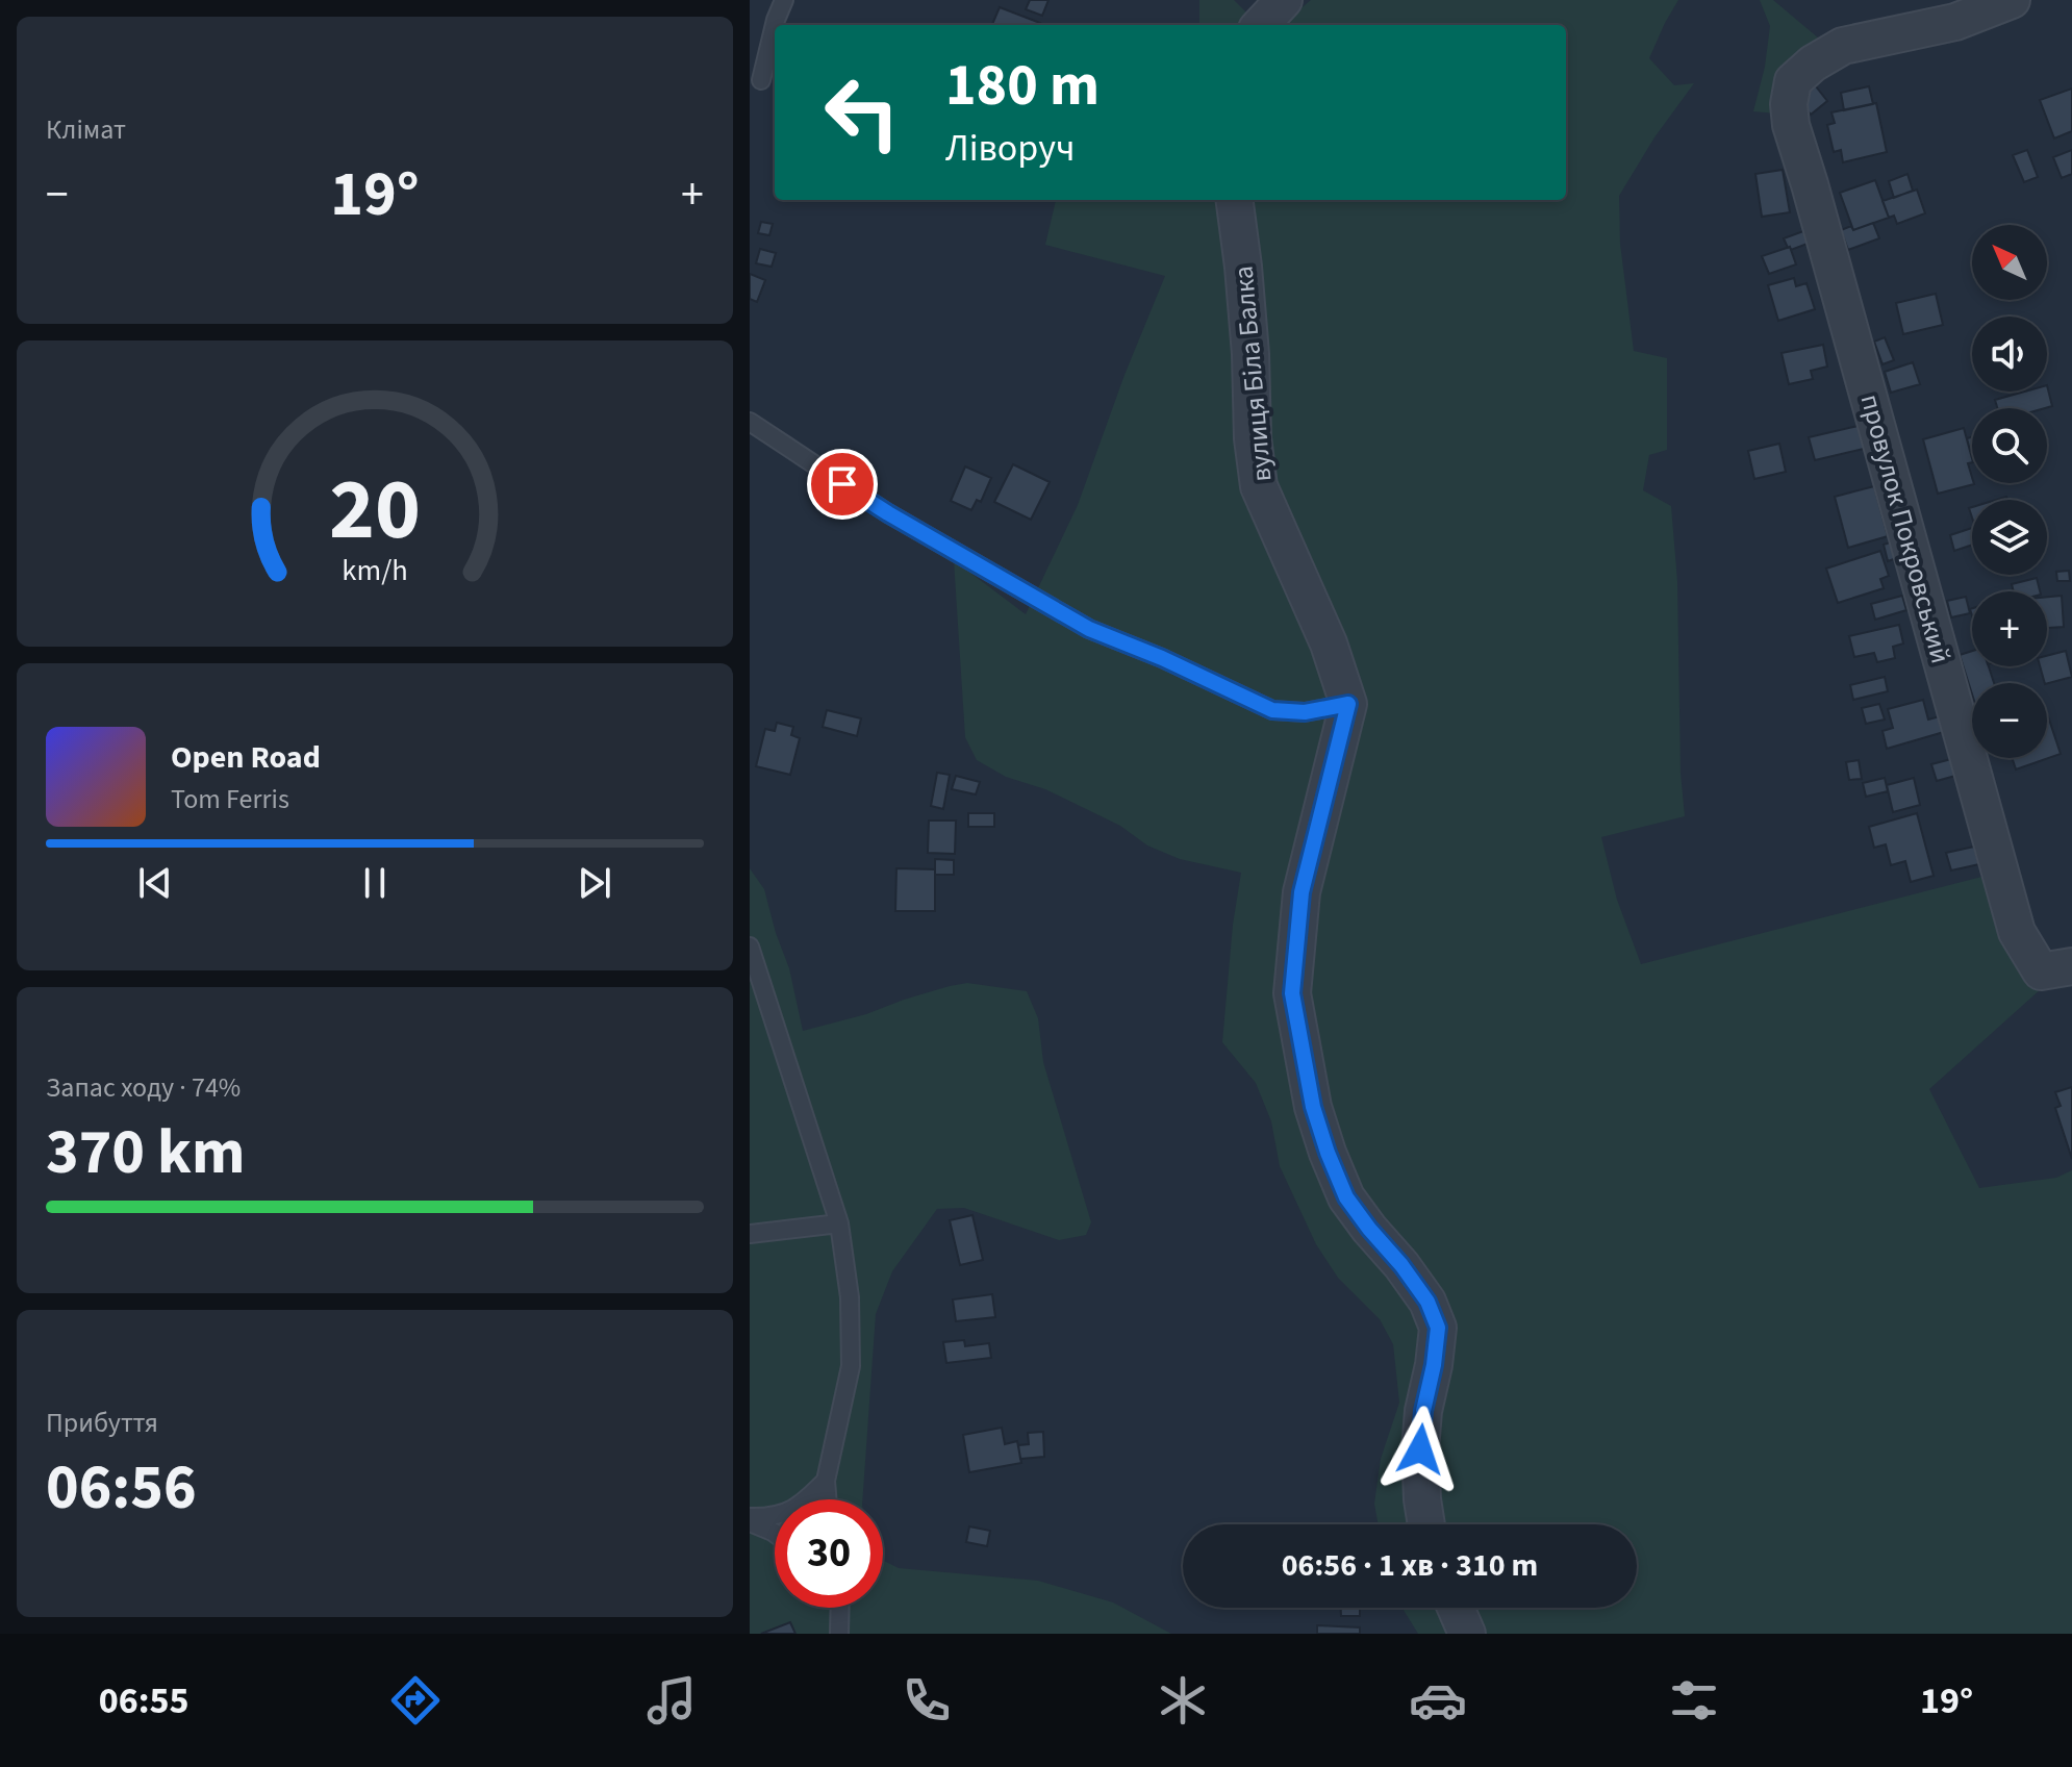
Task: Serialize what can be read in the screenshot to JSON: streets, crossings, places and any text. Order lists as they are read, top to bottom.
{
  "streets": {
    "street": ["вулиця Біла Балка", "провулок Покровський"]
  },
  "north": "top left",
  "page": {
    "tile": [
      "Клімат",
      ["Запас ходу · 74%", "370 km"],
      ["Прибуття", "06:56"]
    ],
    "turn": ["180 m", "Ліворуч"],
    "heat": ["−", "19°", "+"],
    "map_buttons": ["+", "−"],
    "song": ["Open Road", "Tom Ferris"],
    "limit": "30",
    "trip": "06:56 · 1 хв · 310 m",
    "tabs": ["06:55", "19°"],
    "gauge": ["20", "km/h"]
  }
}
